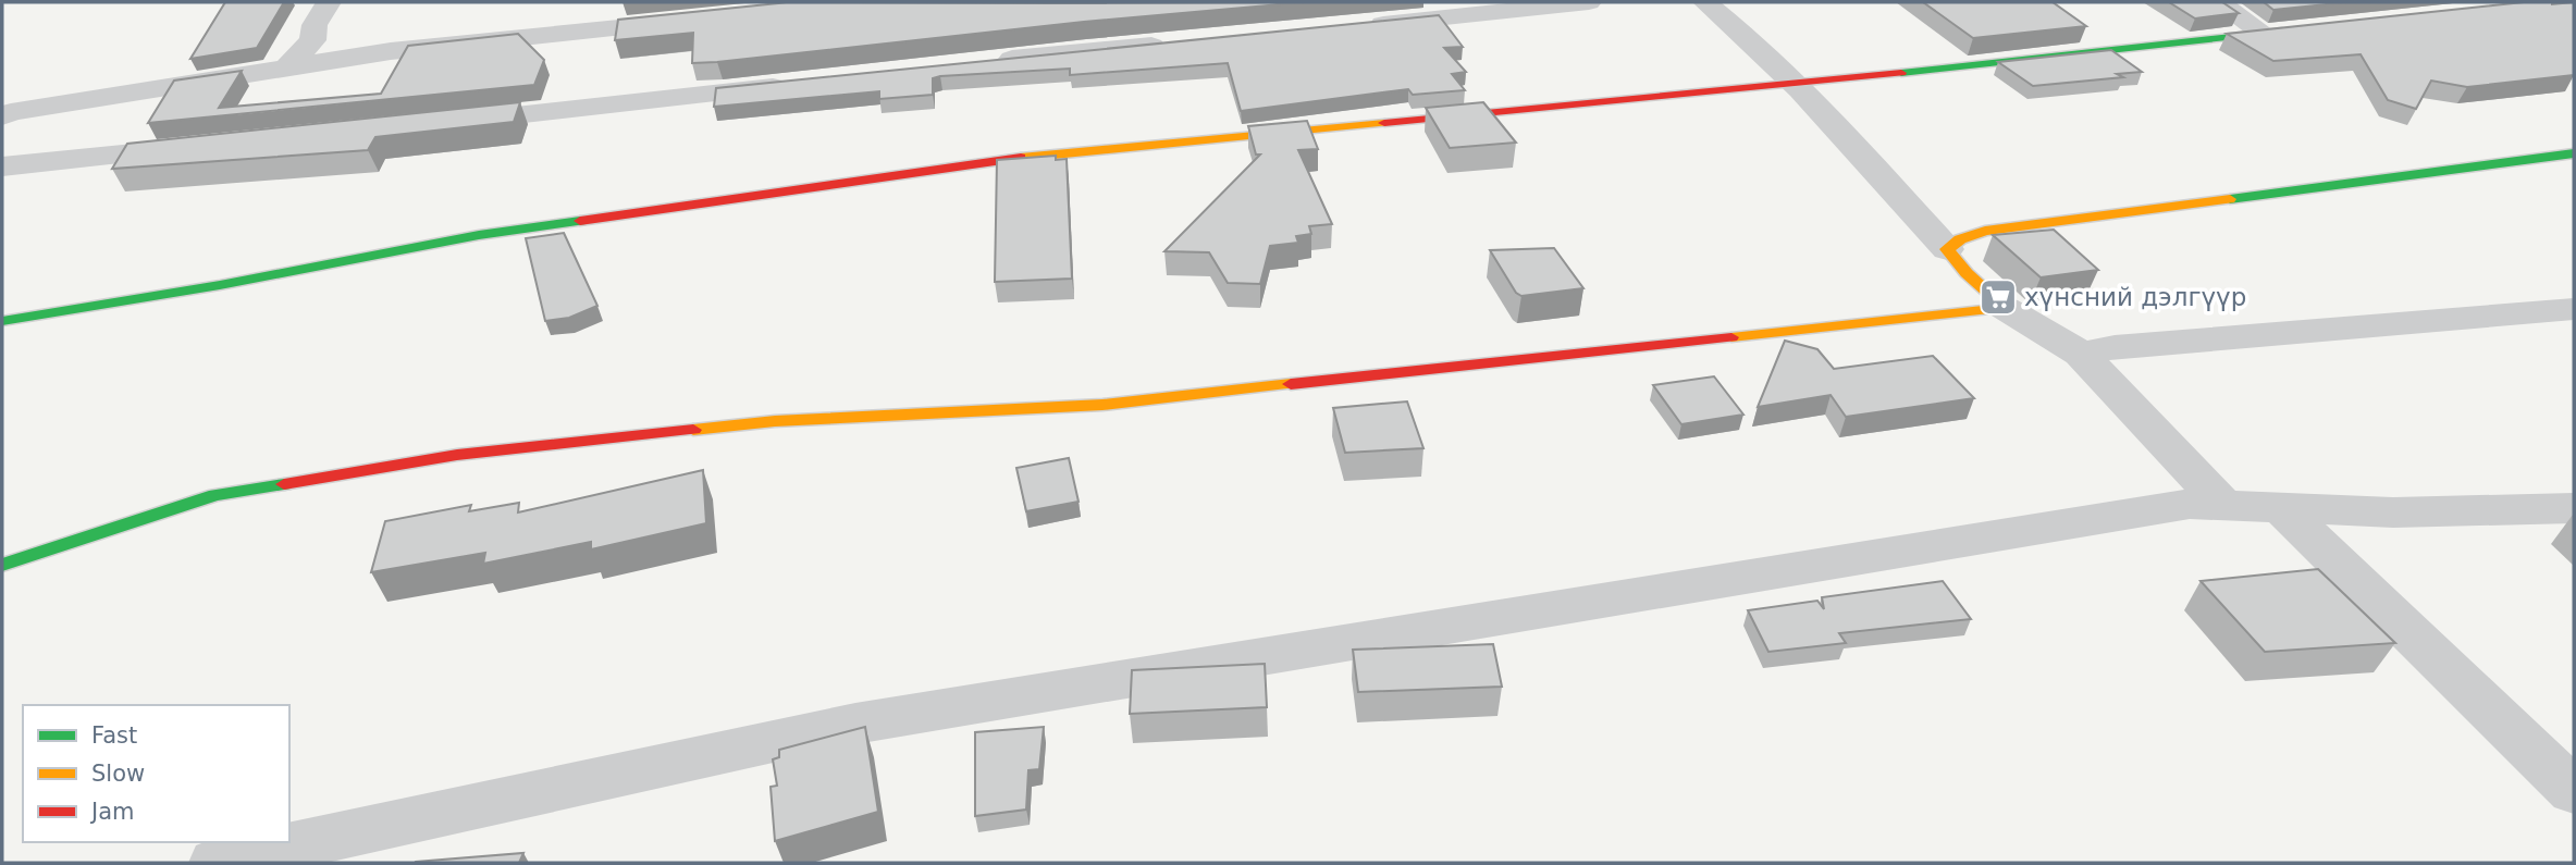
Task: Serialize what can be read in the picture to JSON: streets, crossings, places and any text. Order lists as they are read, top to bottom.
{
  "places": {
    "supermarket": ["хүнсний дэлгүүр"]
  },
  "legend": ["Fast", "Slow", "Jam"]
}
